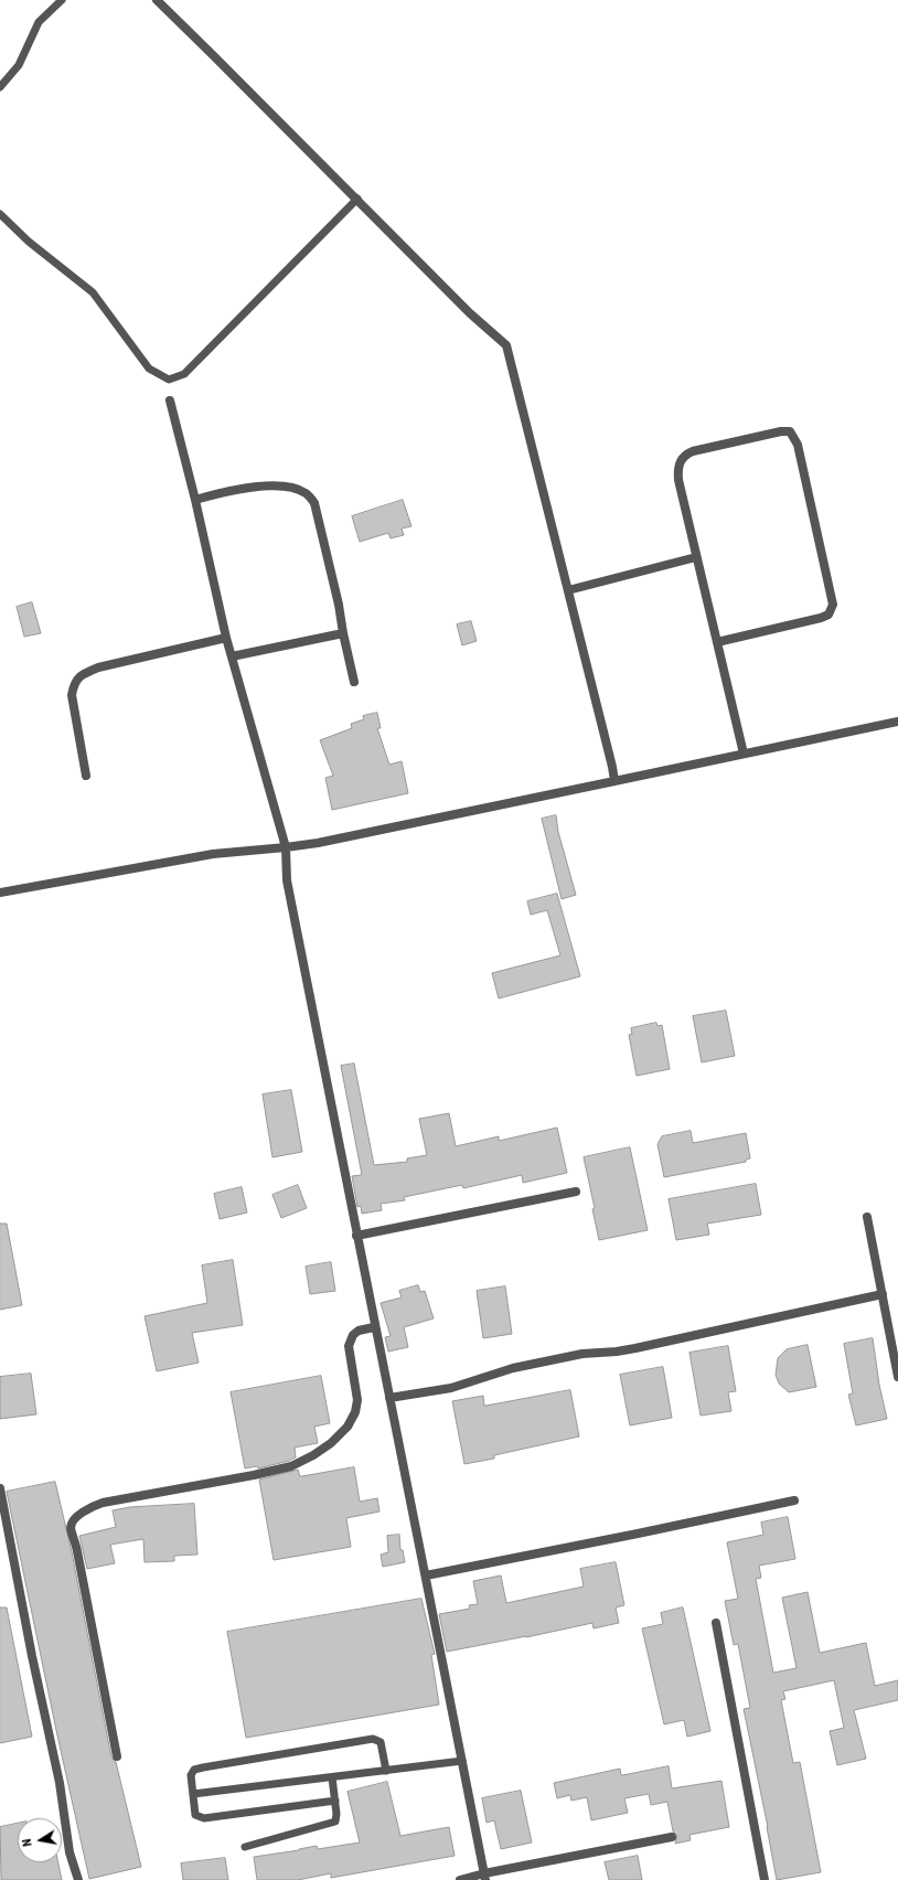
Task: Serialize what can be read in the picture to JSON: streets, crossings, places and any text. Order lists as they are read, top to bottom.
{
  "north": "left"
}
